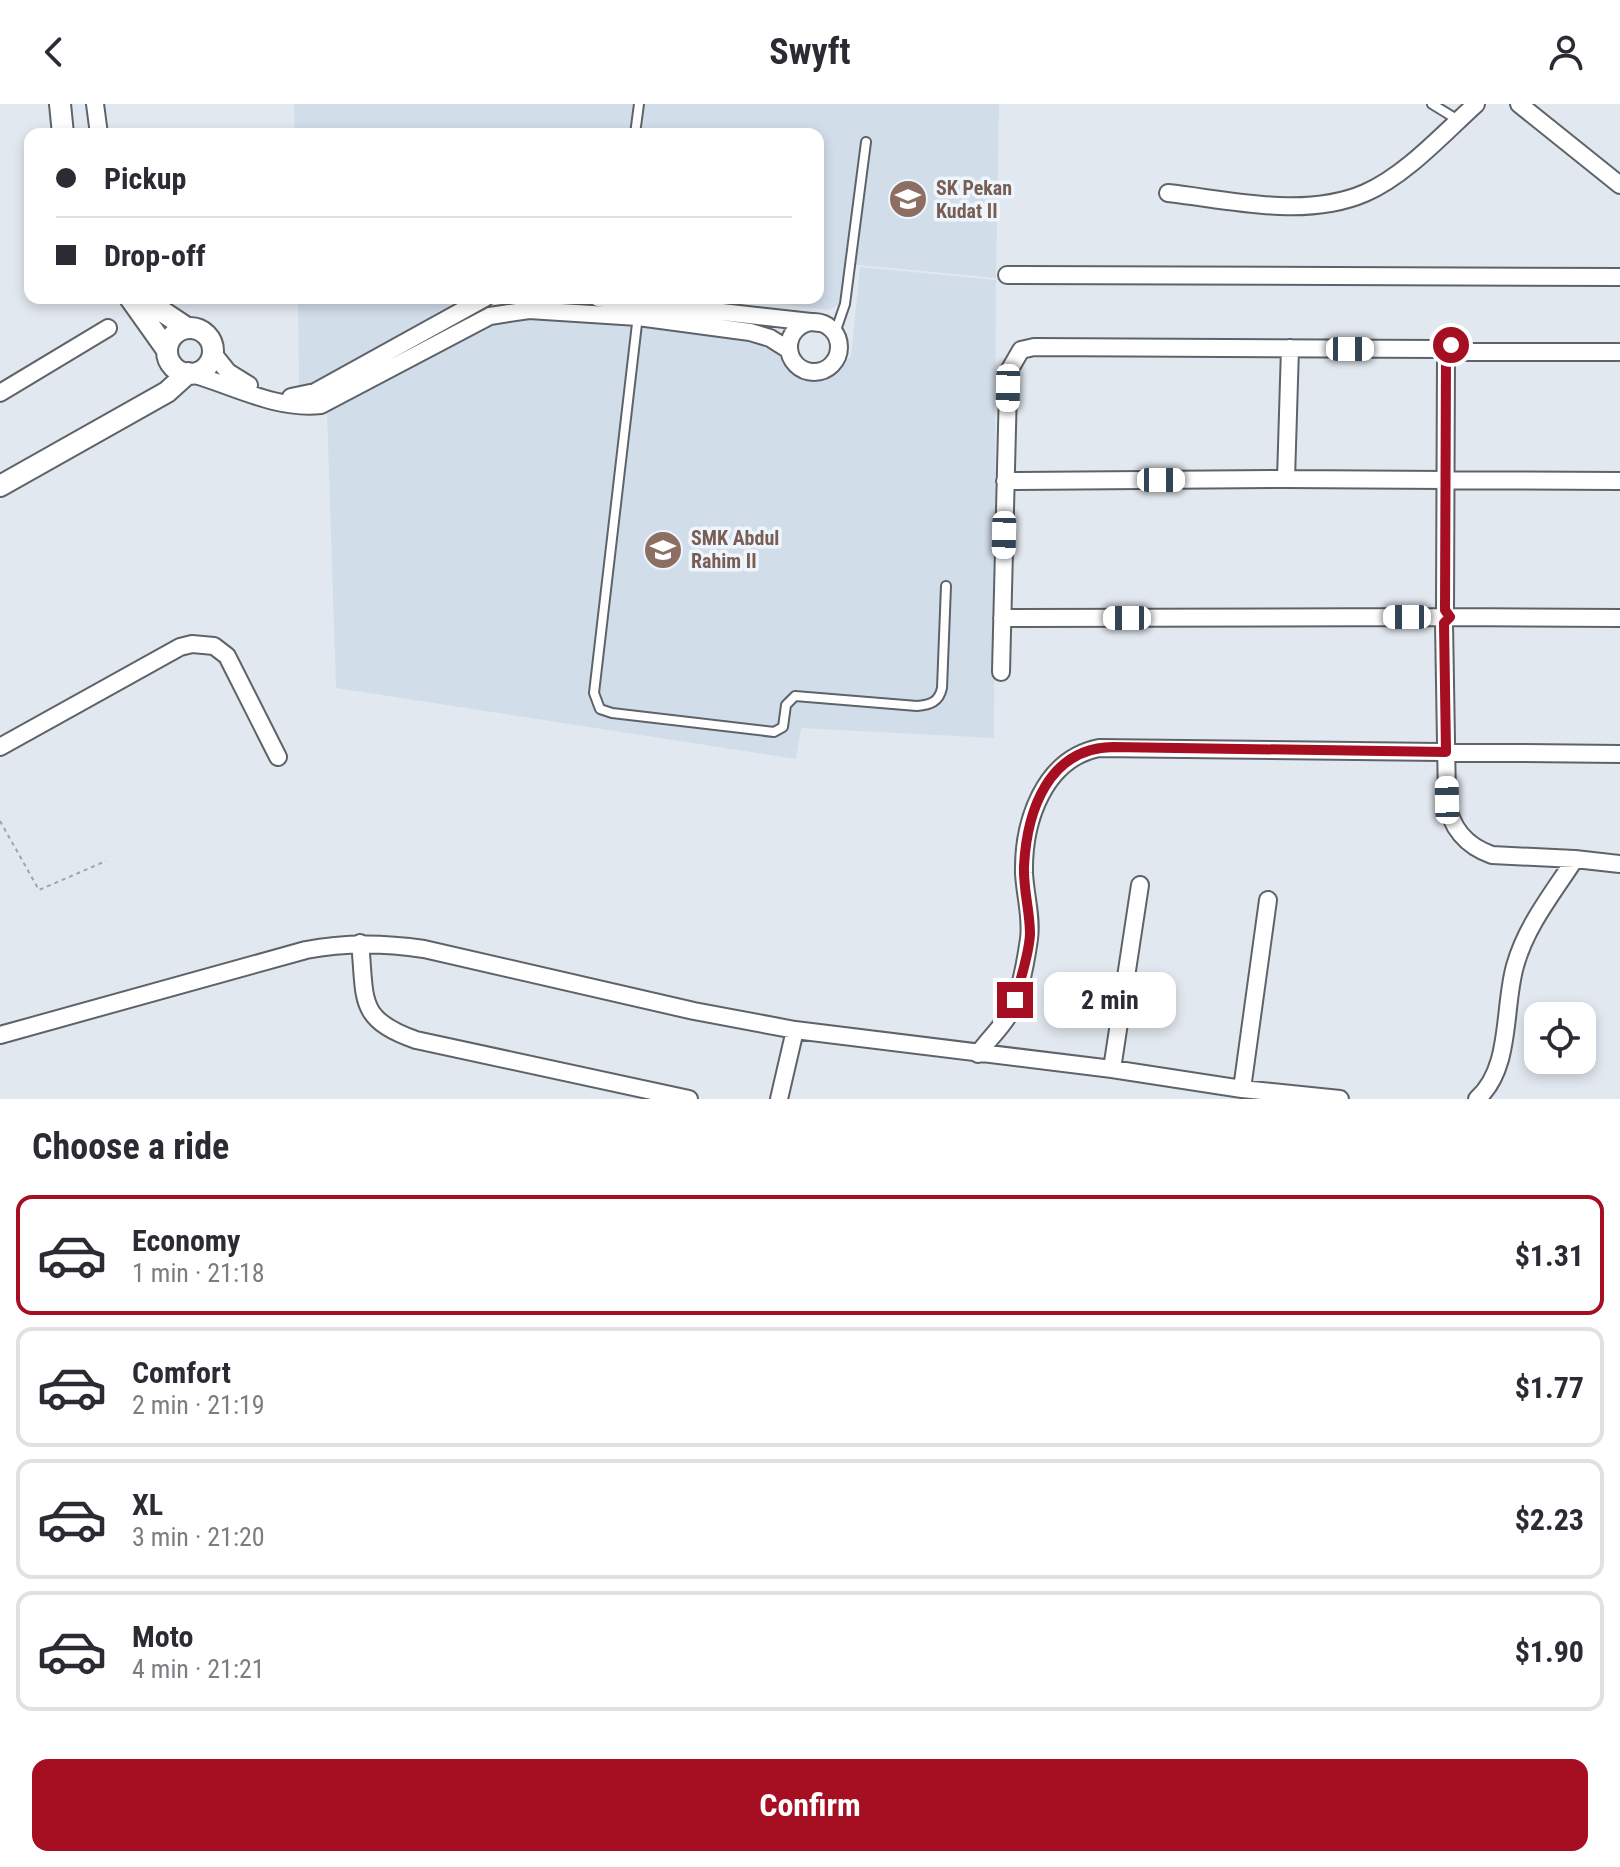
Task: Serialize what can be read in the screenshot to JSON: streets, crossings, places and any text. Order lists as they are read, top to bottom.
{
  "places": {
    "school or university": ["SK Pekan Kudat II", "SMK Abdul Rahim II"]
  },
  "page": {
    "header": "Swyft",
    "banner": ["Pickup", "Drop-off"],
    "bubble": "2 min",
    "heading": "Choose a ride",
    "list": [
      {
        "name": "Economy",
        "note": "1 min · 21:18",
        "value": "$1.31"
      },
      {
        "name": "Comfort",
        "note": "2 min · 21:19",
        "value": "$1.77"
      },
      {
        "name": "XL",
        "note": "3 min · 21:20",
        "value": "$2.23"
      },
      {
        "name": "Moto",
        "note": "4 min · 21:21",
        "value": "$1.90"
      }
    ],
    "buttons": "Confirm"
  }
}
